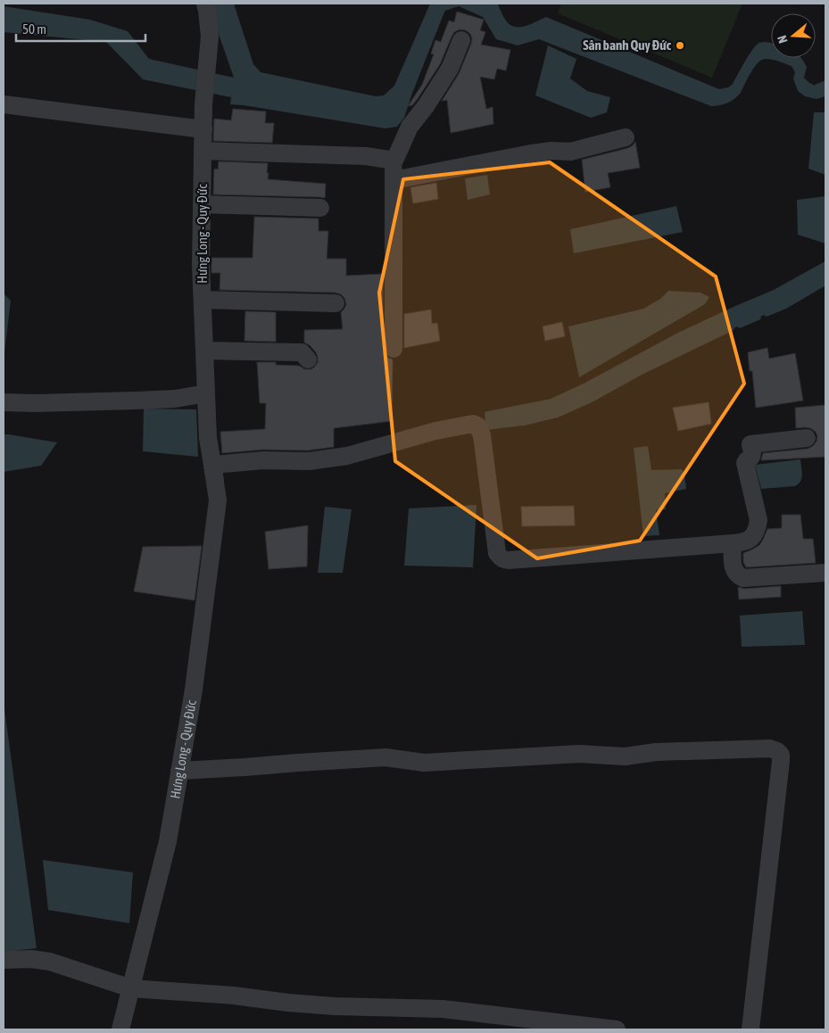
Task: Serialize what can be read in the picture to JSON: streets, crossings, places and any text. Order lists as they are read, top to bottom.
{
  "streets": {
    "street": ["Hưng Long - Quy Đức"]
  },
  "places": ["Sân banh Quy Đức"],
  "scale_bar": "50 m",
  "north": "left"
}
